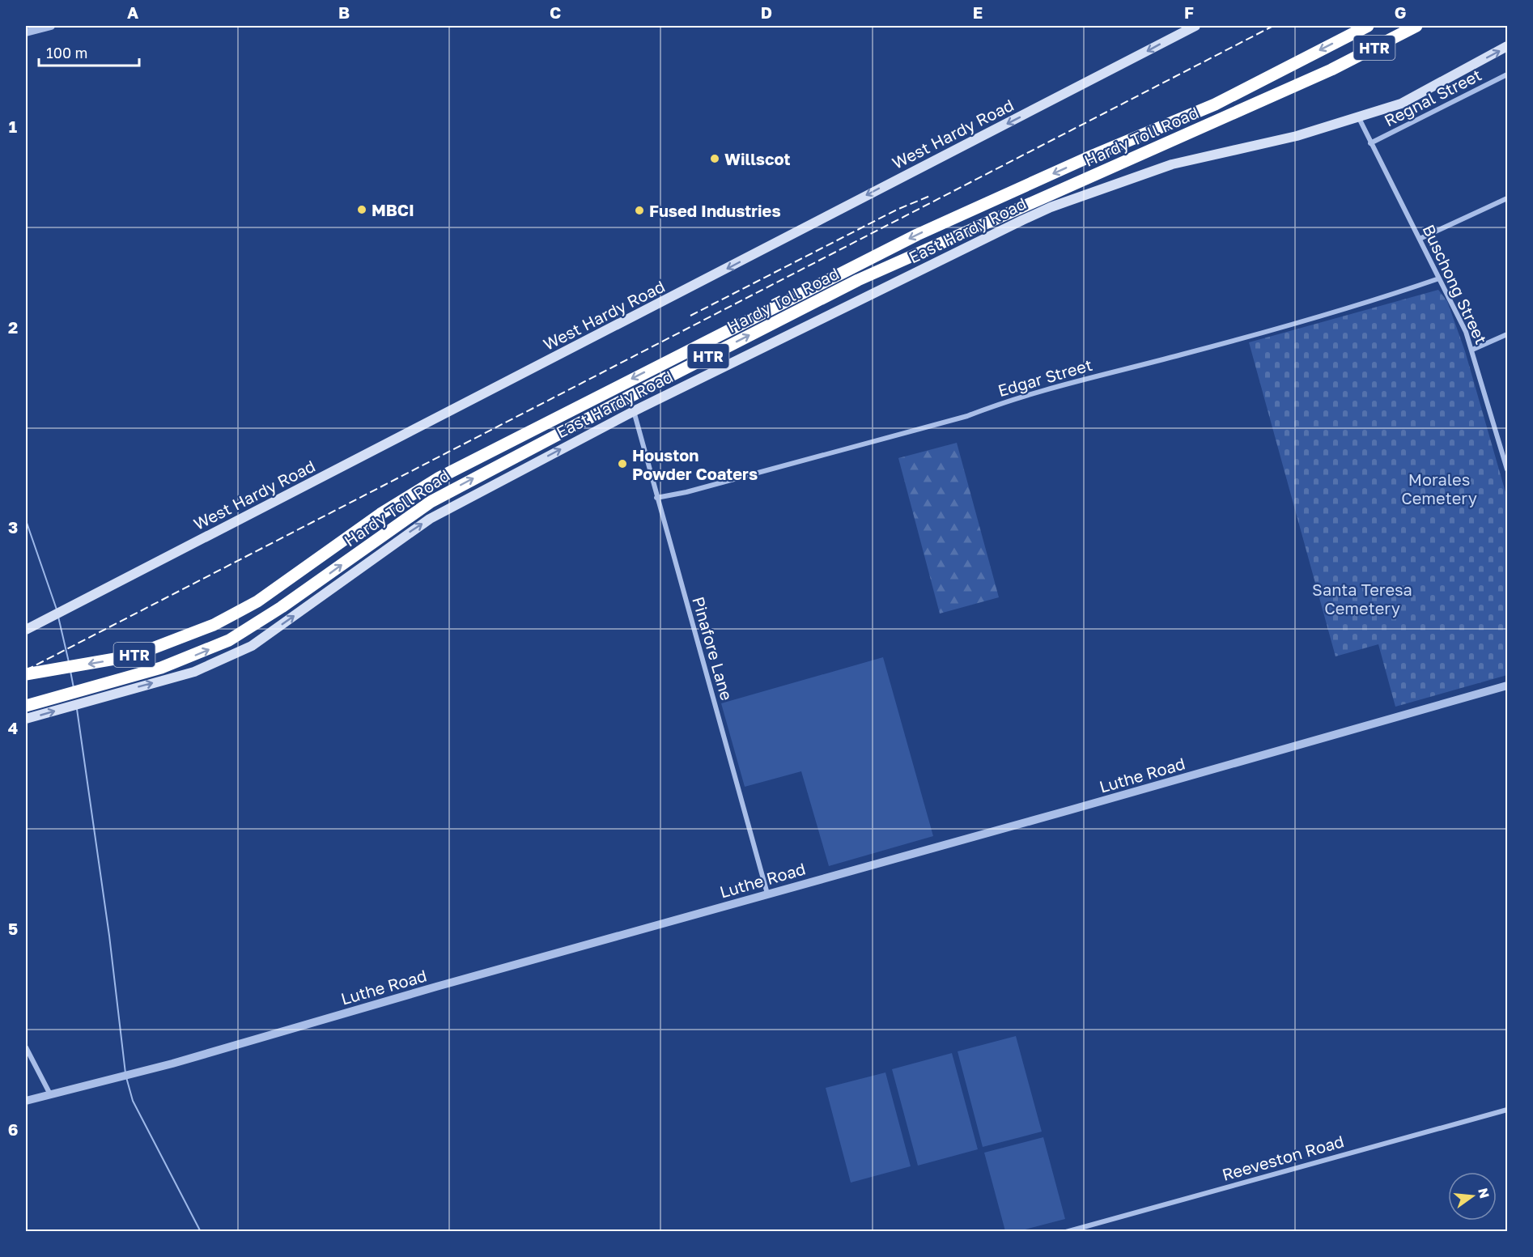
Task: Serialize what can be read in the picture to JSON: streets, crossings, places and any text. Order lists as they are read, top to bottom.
{
  "streets": {
    "highway": ["HTR", "Hardy Toll Road"],
    "main road": ["West Hardy Road", "East Hardy Road"],
    "street": [
      "Regnal Street",
      "Buschong Street",
      "Edgar Street",
      "Pinafore Lane",
      "Luthe Road",
      "Reeveston Road"
    ]
  },
  "crossings": [
    ["Regnal Street", "Buschong Street"],
    ["East Hardy Road", "Buschong Street"],
    ["East Hardy Road", "Pinafore Lane"],
    ["Buschong Street", "Edgar Street"],
    ["Edgar Street", "Pinafore Lane"],
    ["Pinafore Lane", "Luthe Road"]
  ],
  "one_way": ["West Hardy Road", "East Hardy Road"],
  "parks": ["Morales Cemetery", "Santa Teresa Cemetery"],
  "places": [
    "Willscot",
    "MBCI",
    "Fused Industries",
    "Houston Powder Coaters"
  ],
  "scale_bar": "100 m",
  "north": "right",
  "grid": {
    "columns": [
      "A",
      "B",
      "C",
      "D",
      "E",
      "F",
      "G"
    ],
    "rows": [
      "1",
      "2",
      "3",
      "4",
      "5",
      "6"
    ]
  }
}
